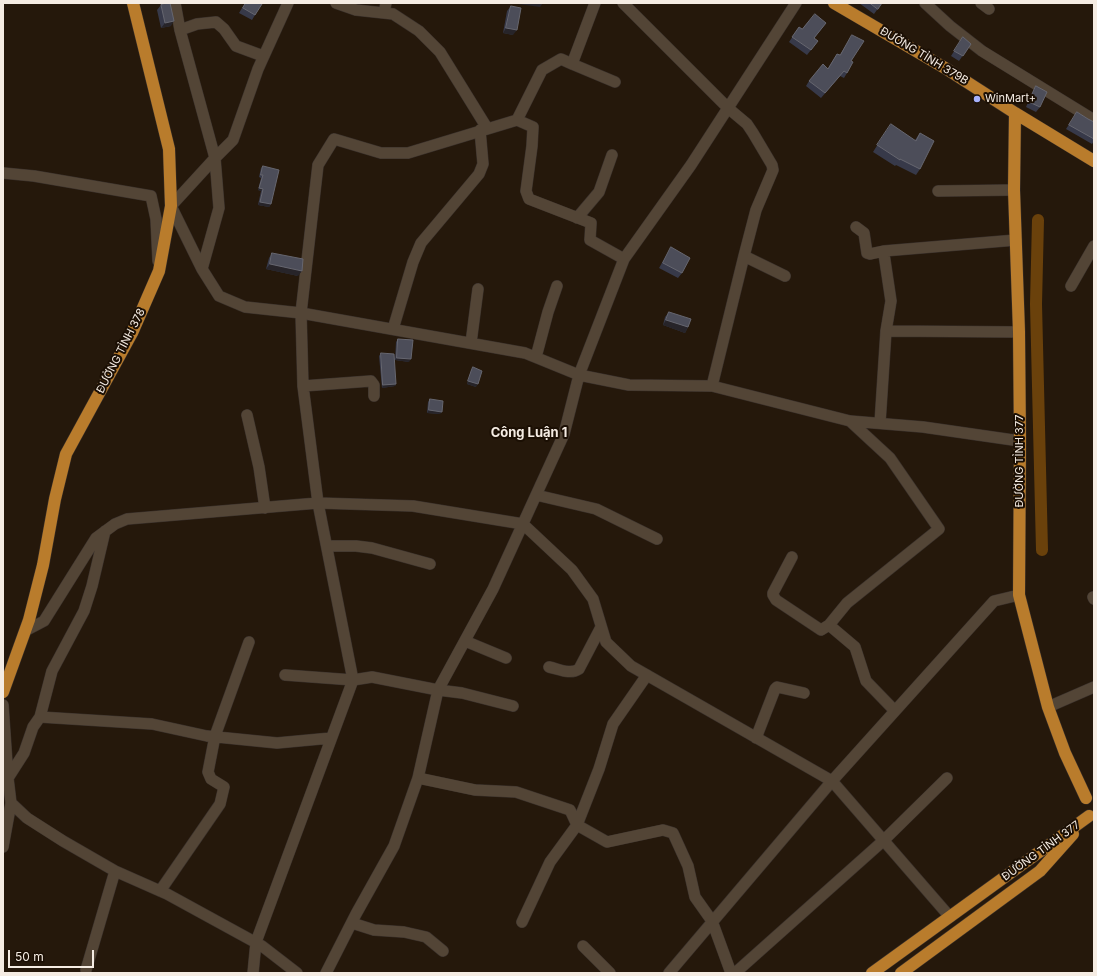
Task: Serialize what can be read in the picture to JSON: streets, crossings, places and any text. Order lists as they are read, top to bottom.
{
  "streets": {
    "main road": ["ĐƯỜNG TỈNH 379B", "ĐƯỜNG TỈNH 378", "ĐƯỜNG TỈNH 377"]
  },
  "crossings": [
    ["ĐƯỜNG TỈNH 379B", "ĐƯỜNG TỈNH 377"]
  ],
  "districts": ["Công Luận 1"],
  "places": ["WinMart+"],
  "scale_bar": "50 m"
}
